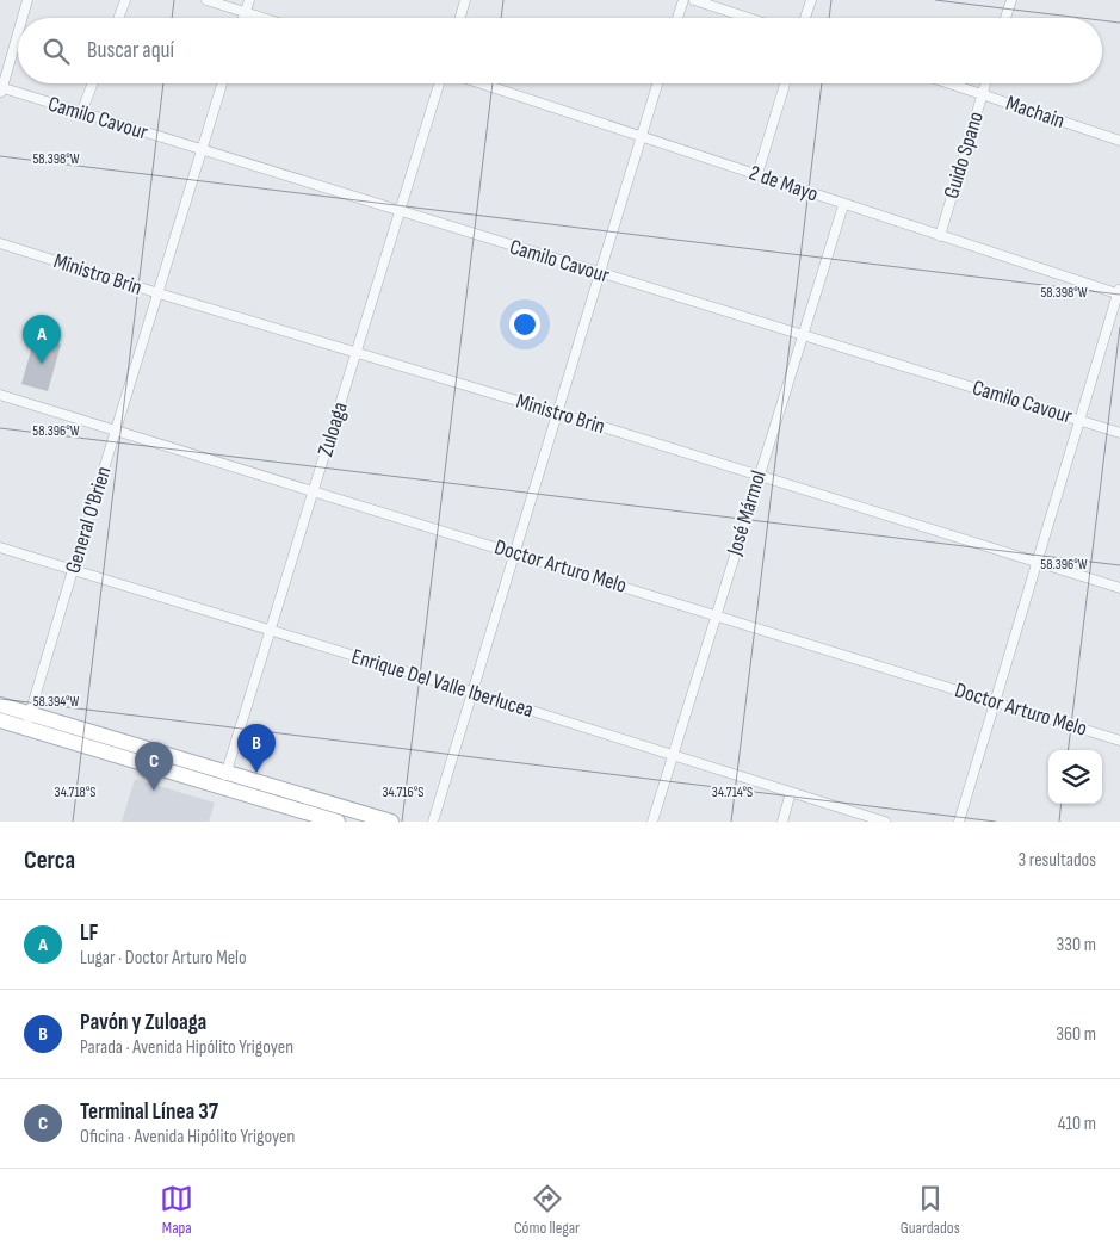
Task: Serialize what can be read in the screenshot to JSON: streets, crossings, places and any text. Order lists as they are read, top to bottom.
{
  "streets": {
    "street": [
      "Machain",
      "Camilo Cavour",
      "Guido Spano",
      "2 de Mayo",
      "Ministro Brin",
      "Zuloaga",
      "José Mármol",
      "General O'Brien",
      "Doctor Arturo Melo",
      "Enrique Del Valle Iberlucea"
    ]
  },
  "crossings": [
    ["Machain", "Guido Spano"],
    ["Camilo Cavour", "Zuloaga"],
    ["Camilo Cavour", "José Mármol"],
    ["Camilo Cavour", "General O'Brien"],
    ["Guido Spano", "2 de Mayo"],
    ["2 de Mayo", "José Mármol"],
    ["Ministro Brin", "Zuloaga"],
    ["Ministro Brin", "José Mármol"],
    ["Ministro Brin", "General O'Brien"],
    ["Zuloaga", "Doctor Arturo Melo"],
    ["Zuloaga", "Enrique Del Valle Iberlucea"],
    ["José Mármol", "Doctor Arturo Melo"],
    ["José Mármol", "Enrique Del Valle Iberlucea"],
    ["General O'Brien", "Doctor Arturo Melo"],
    ["General O'Brien", "Enrique Del Valle Iberlucea"]
  ],
  "page": {
    "search": "Buscar aquí",
    "pins": ["A", "B", "C"],
    "heading": ["Cerca", "3 resultados"],
    "list": [
      {
        "mark": "A",
        "name": "LF",
        "note": "Lugar · Doctor Arturo Melo",
        "value": "330 m"
      },
      {
        "mark": "B",
        "name": "Pavón y Zuloaga",
        "note": "Parada · Avenida Hipólito Yrigoyen",
        "value": "360 m"
      },
      {
        "mark": "C",
        "name": "Terminal Línea 37",
        "note": "Oficina · Avenida Hipólito Yrigoyen",
        "value": "410 m"
      }
    ],
    "nav": ["Mapa", "Cómo llegar", "Guardados"]
  },
  "coordinates": [
    "58.398°W",
    "58.396°W",
    "58.394°W",
    "34.718°S",
    "34.716°S",
    "34.714°S"
  ]
}
